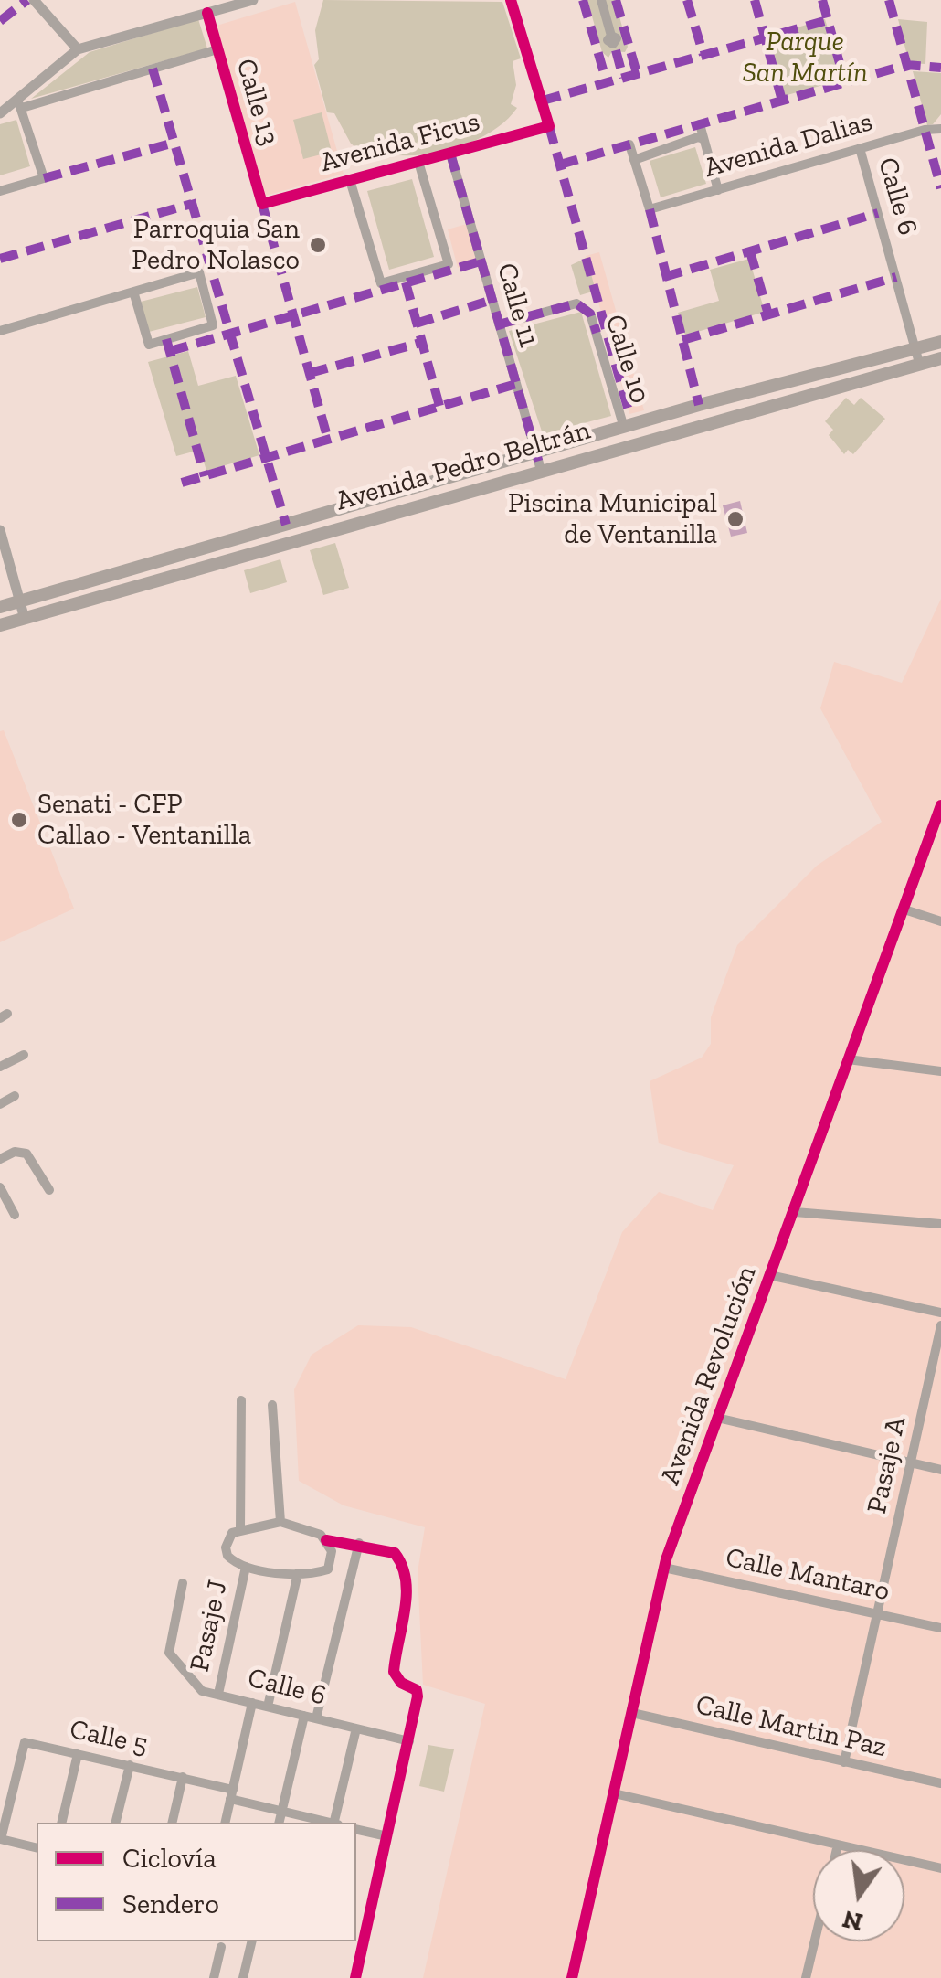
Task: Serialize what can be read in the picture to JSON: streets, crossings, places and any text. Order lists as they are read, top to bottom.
{
  "streets": {
    "main road": ["Avenida Pedro Beltrán"],
    "street": [
      "Calle 13",
      "Avenida Ficus",
      "Avenida Dalias",
      "Calle 6",
      "Calle 11",
      "Calle 10",
      "Avenida Revolución",
      "Pasaje A",
      "Calle Mantaro",
      "Pasaje J",
      "Calle Martin Paz",
      "Calle 5"
    ]
  },
  "crossings": [
    ["Calle 13", "Avenida Ficus"],
    ["Avenida Ficus", "Calle 11"],
    ["Avenida Dalias", "Calle 6"],
    ["Calle 6", "Avenida Pedro Beltrán"],
    ["Calle 6", "Pasaje J"],
    ["Calle 11", "Calle 10"],
    ["Calle 11", "Avenida Pedro Beltrán"],
    ["Calle 10", "Avenida Pedro Beltrán"],
    ["Avenida Revolución", "Calle Mantaro"],
    ["Avenida Revolución", "Calle Martin Paz"],
    ["Pasaje A", "Calle Mantaro"],
    ["Pasaje A", "Calle Martin Paz"]
  ],
  "parks": ["Parque San Martín"],
  "places": ["Parroquia San Pedro Nolasco", "Piscina Municipal de Ventanilla", "Senati - CFP Callao - Ventanilla"],
  "legend": ["Ciclovía", "Sendero"],
  "north": "bottom"
}
